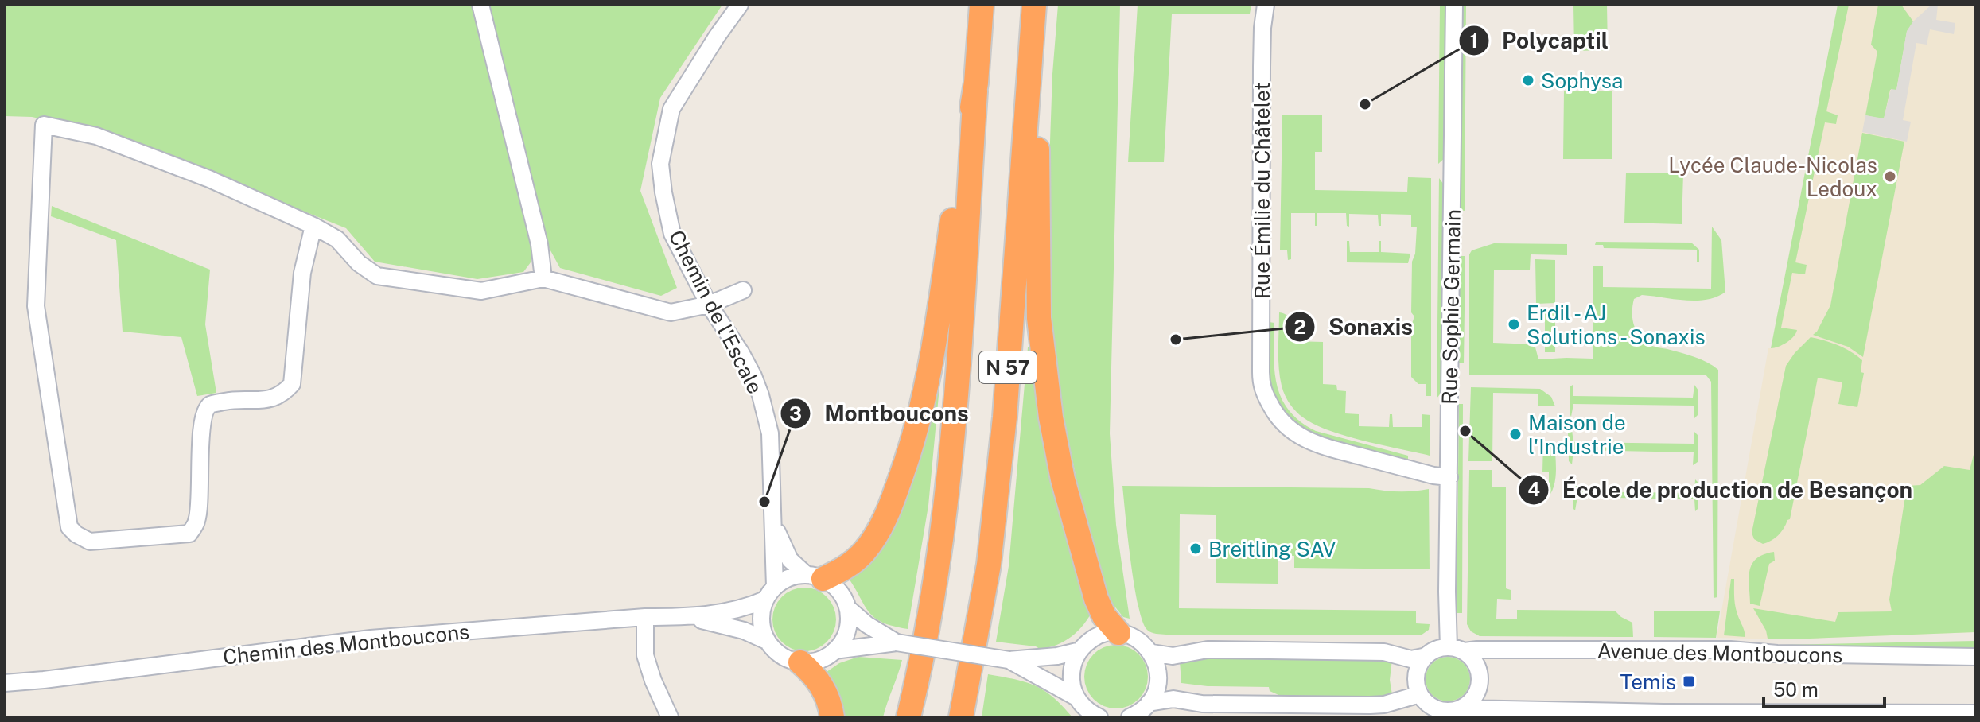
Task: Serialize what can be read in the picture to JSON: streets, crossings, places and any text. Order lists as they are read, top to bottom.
{
  "streets": {
    "highway": ["N 57"],
    "street": [
      "Rue Émilie du Châtelet",
      "Rue Sophie Germain",
      "Chemin de l'Escale",
      "Chemin des Montboucons",
      "Avenue des Montboucons"
    ]
  },
  "crossings": [
    ["Rue Émilie du Châtelet", "Rue Sophie Germain"],
    ["Rue Sophie Germain", "Avenue des Montboucons"],
    ["Chemin de l'Escale", "Chemin des Montboucons"]
  ],
  "places": {
    "other": [
      "Sophysa",
      "Polycaptil",
      "Lycée Claude-Nicolas Ledoux",
      "Erdil - AJ Solutions - Sonaxis",
      "Sonaxis",
      "École de production de Besançon",
      "Maison de l'Industrie",
      "Montboucons",
      "Breitling SAV"
    ],
    "transit": ["Temis"]
  },
  "scale_bar": "50 m"
}
